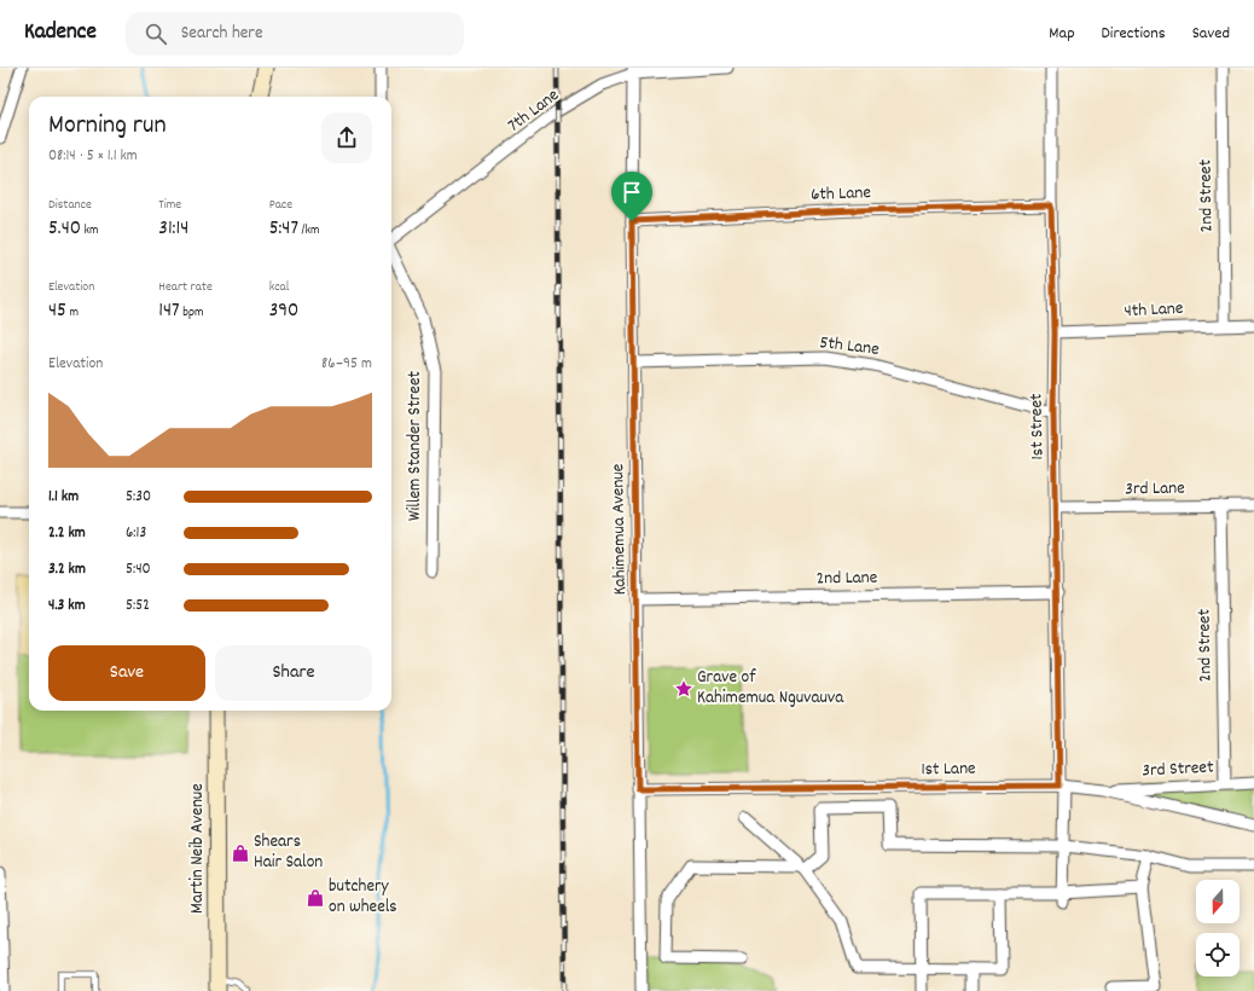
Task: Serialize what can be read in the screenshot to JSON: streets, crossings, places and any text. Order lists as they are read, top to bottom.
{
  "streets": {
    "main road": ["Martin Neib Avenue"],
    "street": [
      "7th Lane",
      "6th Lane",
      "2nd Street",
      "4th Lane",
      "5th Lane",
      "1st Street",
      "Willem Stander Street",
      "3rd Lane",
      "Kahimemua Avenue",
      "2nd Lane",
      "1st Lane",
      "3rd Street"
    ]
  },
  "crossings": [
    ["7th Lane", "Kahimemua Avenue"],
    ["6th Lane", "1st Street"],
    ["6th Lane", "Kahimemua Avenue"],
    ["2nd Street", "4th Lane"],
    ["2nd Street", "3rd Lane"],
    ["2nd Street", "3rd Street"],
    ["4th Lane", "1st Street"],
    ["5th Lane", "1st Street"],
    ["5th Lane", "Kahimemua Avenue"],
    ["1st Street", "3rd Lane"],
    ["1st Street", "2nd Lane"],
    ["1st Street", "1st Lane"],
    ["Kahimemua Avenue", "2nd Lane"],
    ["Kahimemua Avenue", "1st Lane"],
    ["1st Lane", "3rd Street"]
  ],
  "places": {
    "place": ["Grave of Kahimemua Nguvauva"],
    "shop": ["Shears Hair Salon", "butchery on wheels"]
  },
  "north": "bottom",
  "page": {
    "header": "Kadence",
    "search": "Search here",
    "nav": ["Map", "Directions", "Saved"],
    "heading": ["Morning run", "08:14 · 5 × 1.1 km"],
    "stats": [
      ["Distance", "5.40 km"],
      ["Time", "31:14"],
      ["Pace", "5:47 /km"],
      ["Elevation", "45 m"],
      ["Heart rate", "147 bpm"],
      ["kcal", "390"]
    ],
    "chart": ["Elevation", "86–95 m"],
    "list": [
      {
        "name": "1.1 km",
        "note": "5:30"
      },
      {
        "name": "2.2 km",
        "note": "6:13"
      },
      {
        "name": "3.2 km",
        "note": "5:40"
      },
      {
        "name": "4.3 km",
        "note": "5:52"
      }
    ],
    "buttons": ["Save", "Share"]
  }
}
